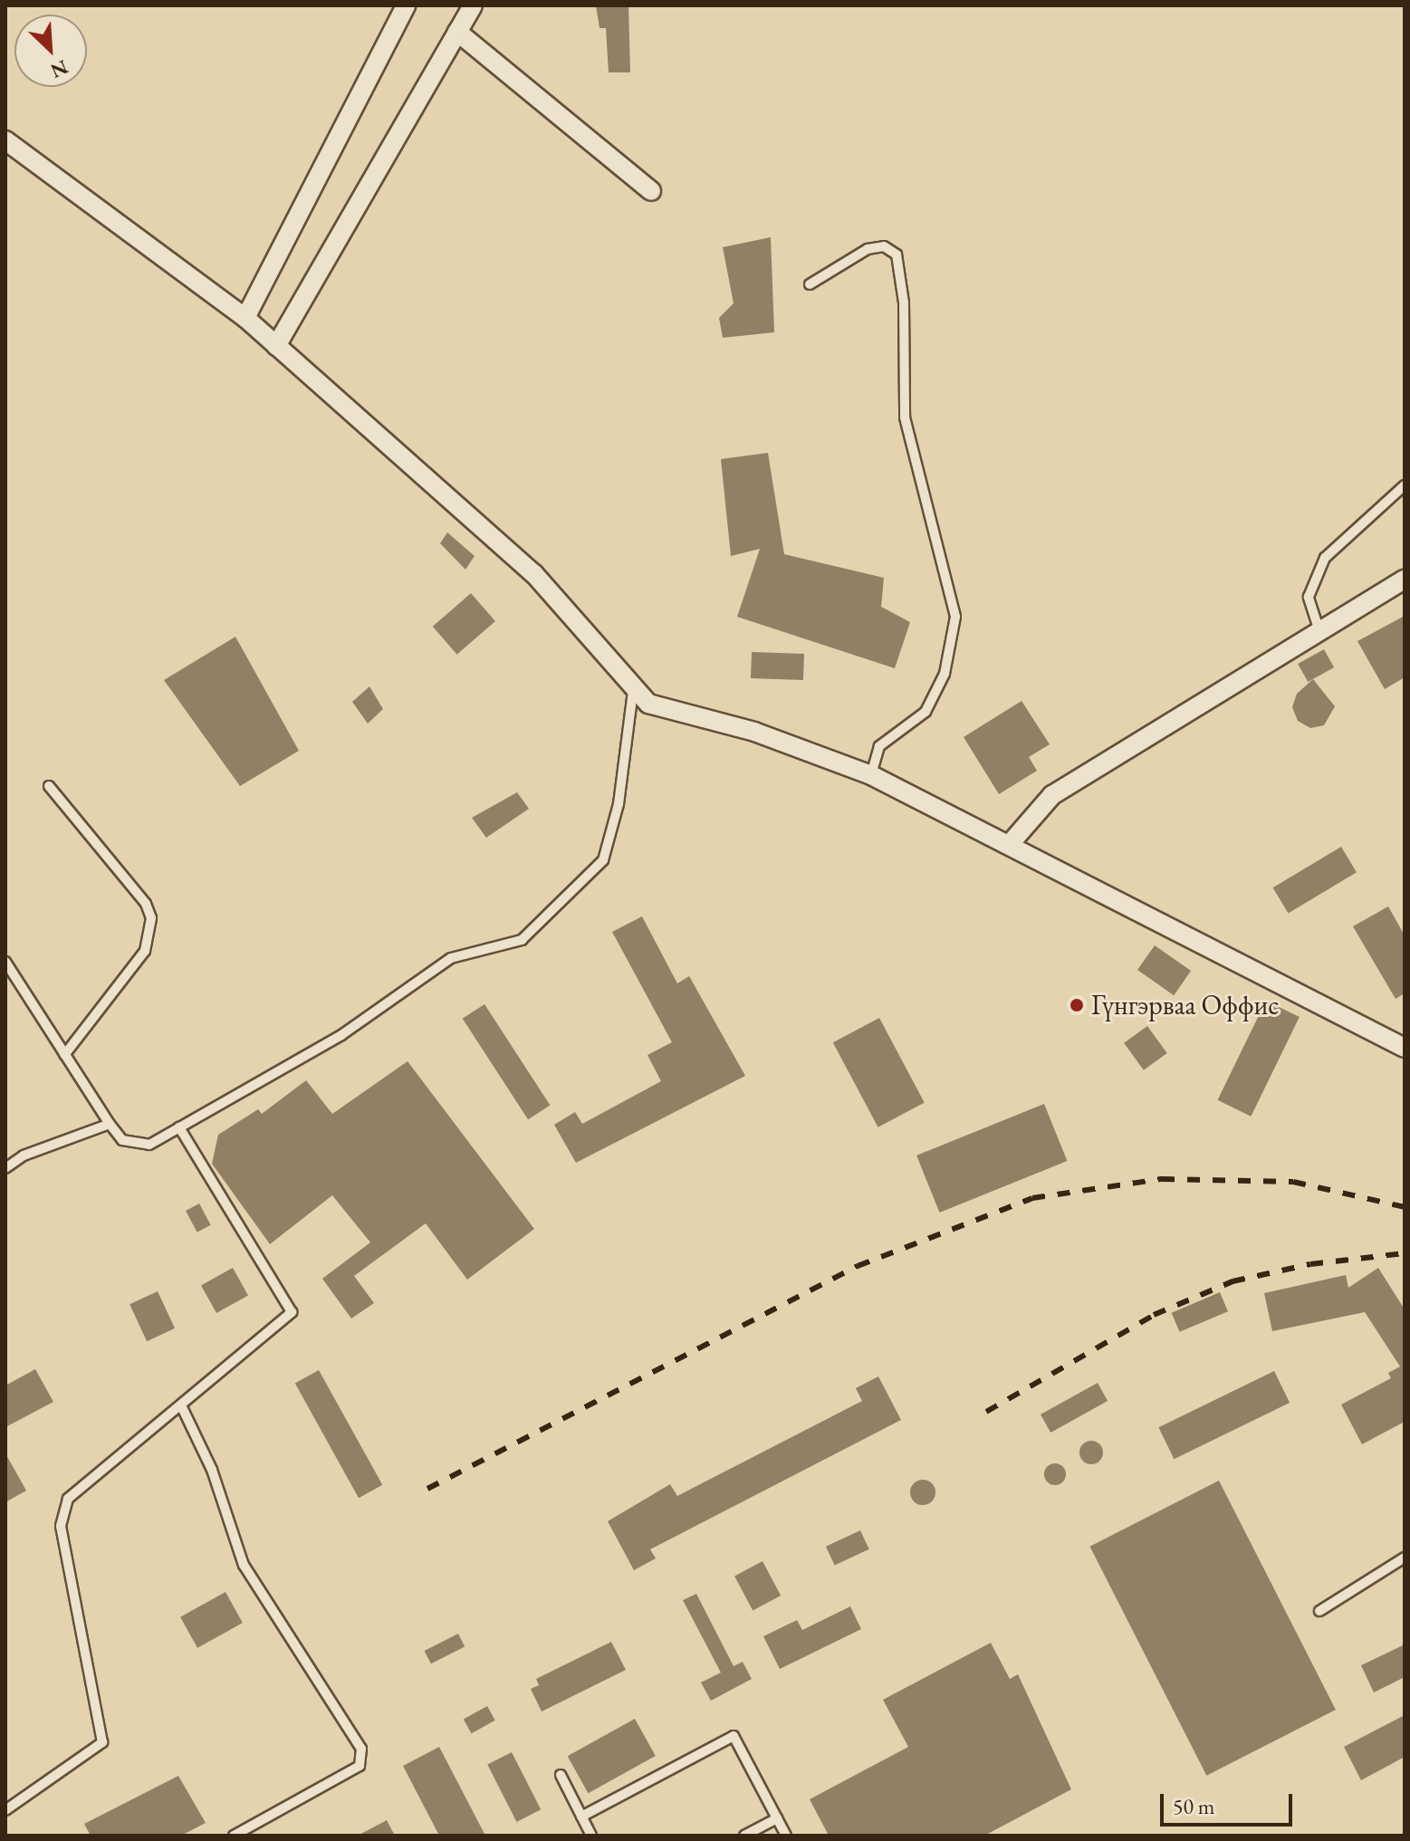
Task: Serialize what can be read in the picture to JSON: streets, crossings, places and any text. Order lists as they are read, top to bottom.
{
  "places": ["Гүнгэрваа Оффис"],
  "scale_bar": "50 m",
  "north": "bottom right"
}
